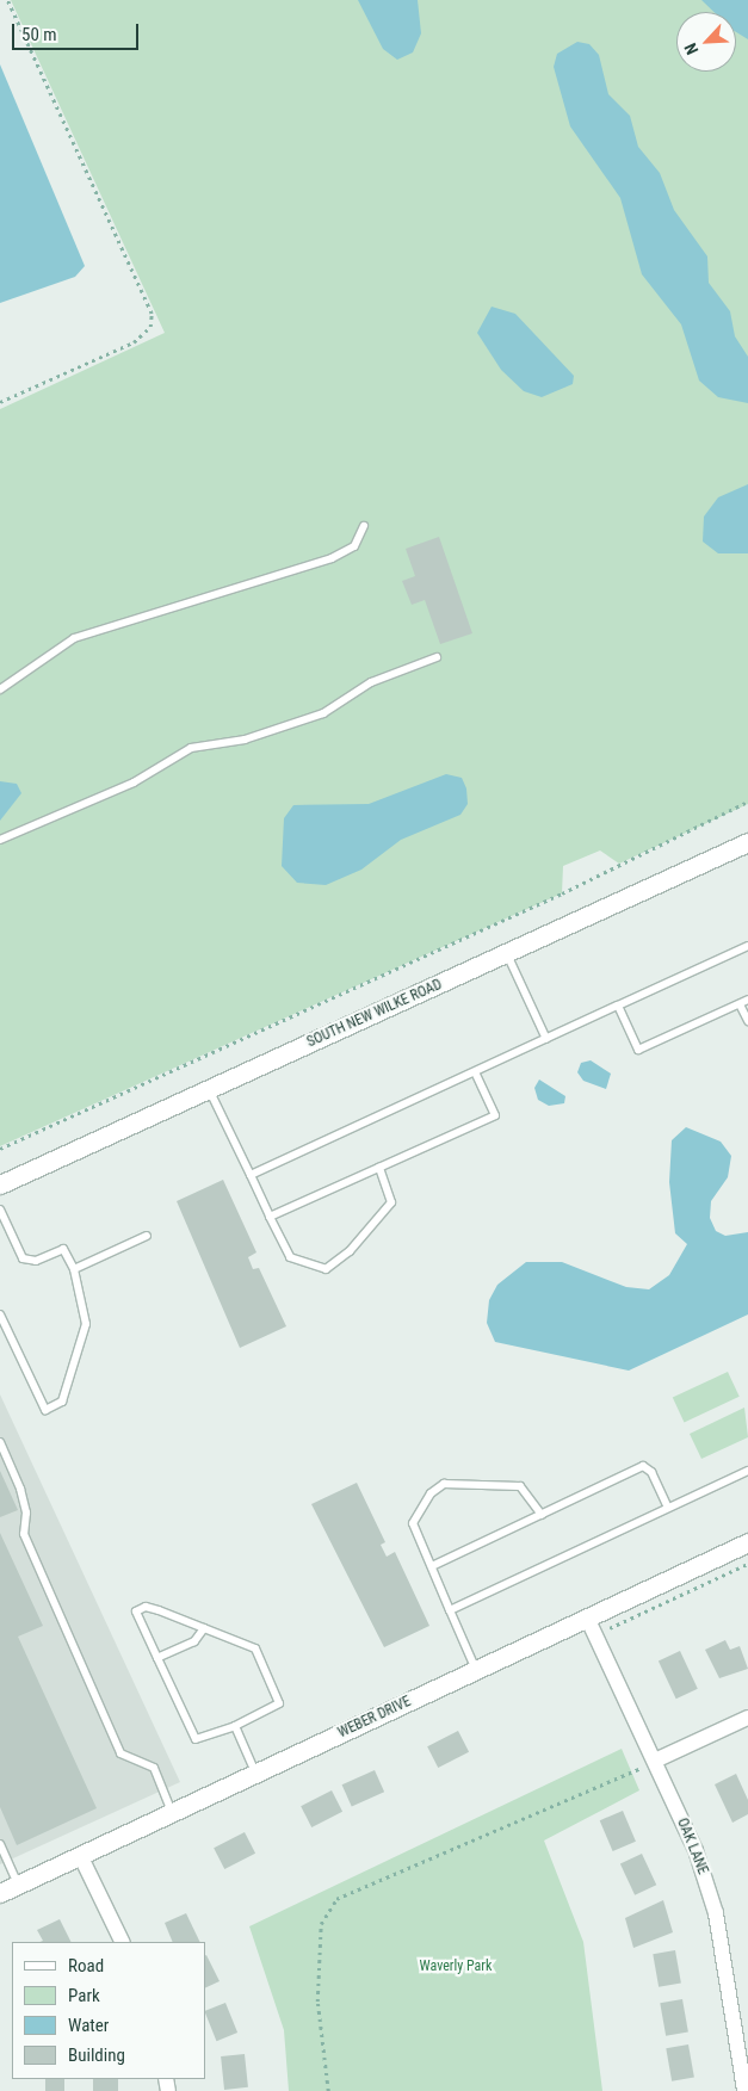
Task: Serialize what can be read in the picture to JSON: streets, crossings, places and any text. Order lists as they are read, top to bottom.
{
  "streets": {
    "street": ["SOUTH NEW WILKE ROAD", "WEBER DRIVE", "OAK LANE"]
  },
  "crossings": [
    ["WEBER DRIVE", "OAK LANE"]
  ],
  "parks": ["Waverly Park"],
  "legend": [
    "Road",
    "Park",
    "Water",
    "Building"
  ],
  "scale_bar": "50 m",
  "north": "bottom left"
}
